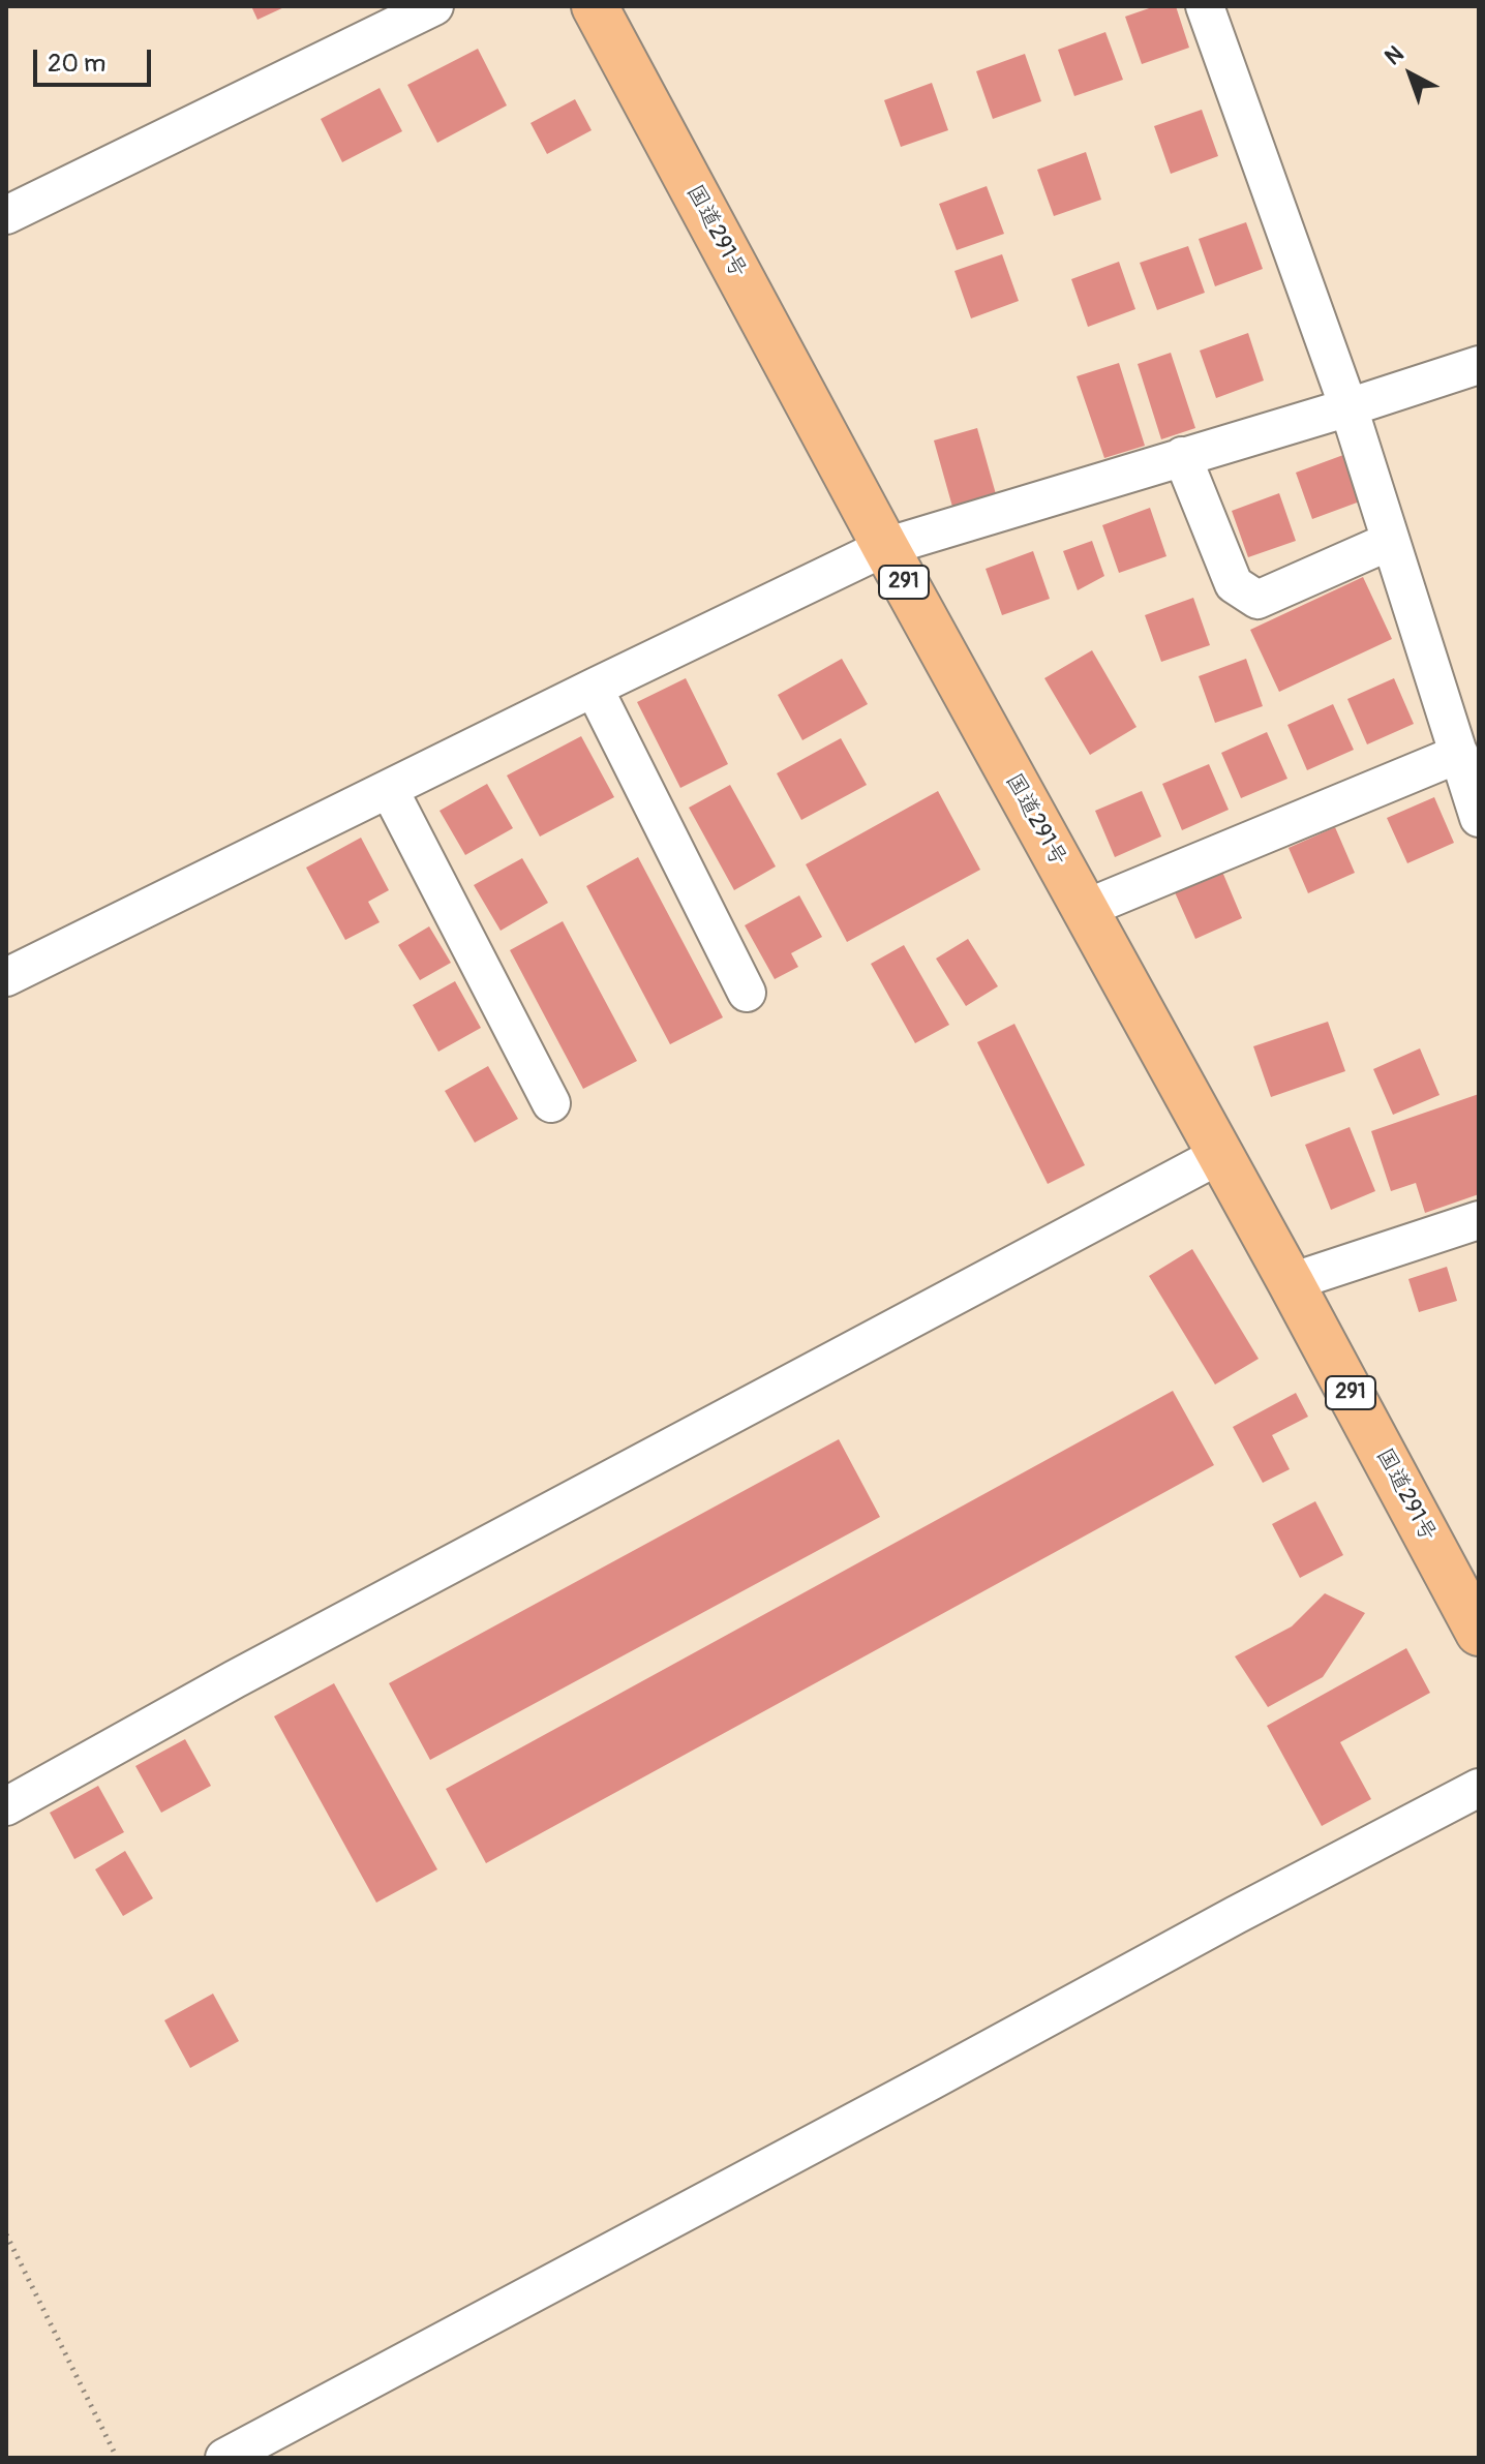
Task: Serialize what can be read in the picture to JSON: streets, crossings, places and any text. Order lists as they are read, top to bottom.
{
  "streets": {
    "highway": ["国道291号", "291"]
  },
  "scale_bar": "20 m",
  "north": "top left"
}
